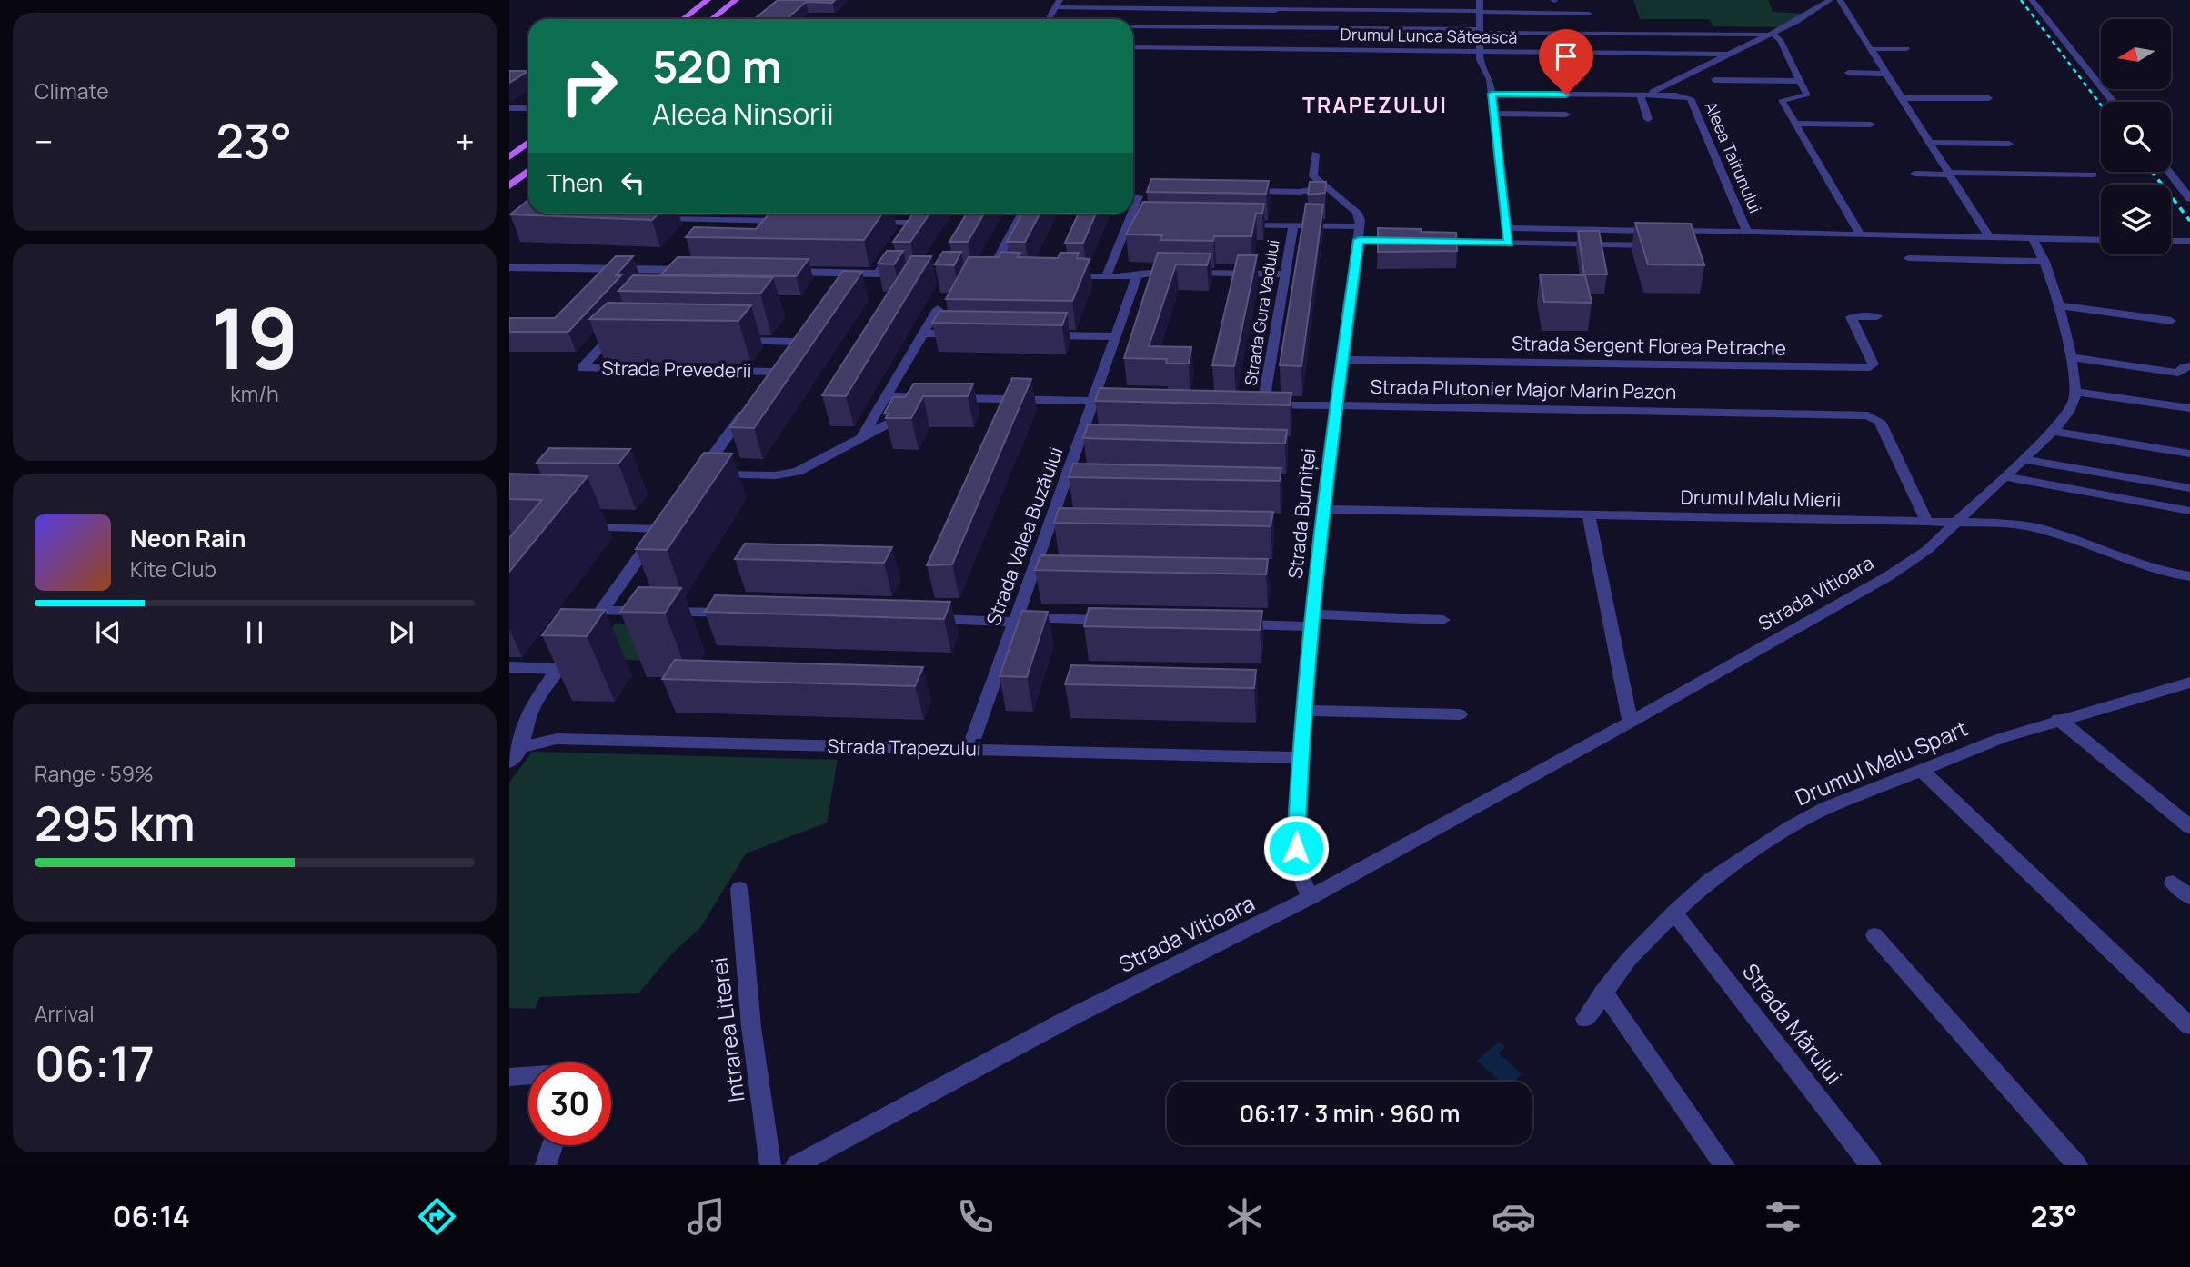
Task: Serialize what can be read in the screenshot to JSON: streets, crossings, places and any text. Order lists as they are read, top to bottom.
{
  "streets": {
    "street": [
      "Drumul Lunca Sătească",
      "Aleea Taifunului",
      "Strada Gura Vadului",
      "Strada Sergent Florea Petrache",
      "Strada Prevederii",
      "Strada Plutonier Major Marin Pazon",
      "Drumul Malu Mierii",
      "Strada Burniței",
      "Strada Valea Buzăului",
      "Strada Vitioara",
      "Strada Trapezului",
      "Drumul Malu Spart",
      "Strada Mărului",
      "Intrarea Literei"
    ]
  },
  "crossings": [
    ["Strada Gura Vadului", "Strada Plutonier Major Marin Pazon"],
    ["Strada Gura Vadului", "Strada Burniței"],
    ["Strada Sergent Florea Petrache", "Strada Burniței"],
    ["Strada Plutonier Major Marin Pazon", "Drumul Malu Mierii"],
    ["Strada Plutonier Major Marin Pazon", "Strada Burniței"],
    ["Drumul Malu Mierii", "Strada Burniței"],
    ["Drumul Malu Mierii", "Strada Vitioara"],
    ["Strada Burniței", "Strada Vitioara"],
    ["Strada Burniței", "Strada Trapezului"],
    ["Strada Valea Buzăului", "Strada Trapezului"],
    ["Drumul Malu Spart", "Strada Mărului"]
  ],
  "districts": ["TRAPEZULUI"],
  "north": "left",
  "page": {
    "tile": [
      "Climate",
      ["19", "km/h"],
      ["Range · 59%", "295 km"],
      ["Arrival", "06:17"]
    ],
    "turn": ["520 m", "Aleea Ninsorii"],
    "heat": ["−", "23°", "+"],
    "then": "Then",
    "song": ["Neon Rain", "Kite Club"],
    "limit": "30",
    "trip": "06:17 · 3 min · 960 m",
    "tabs": ["06:14", "23°"]
  }
}
